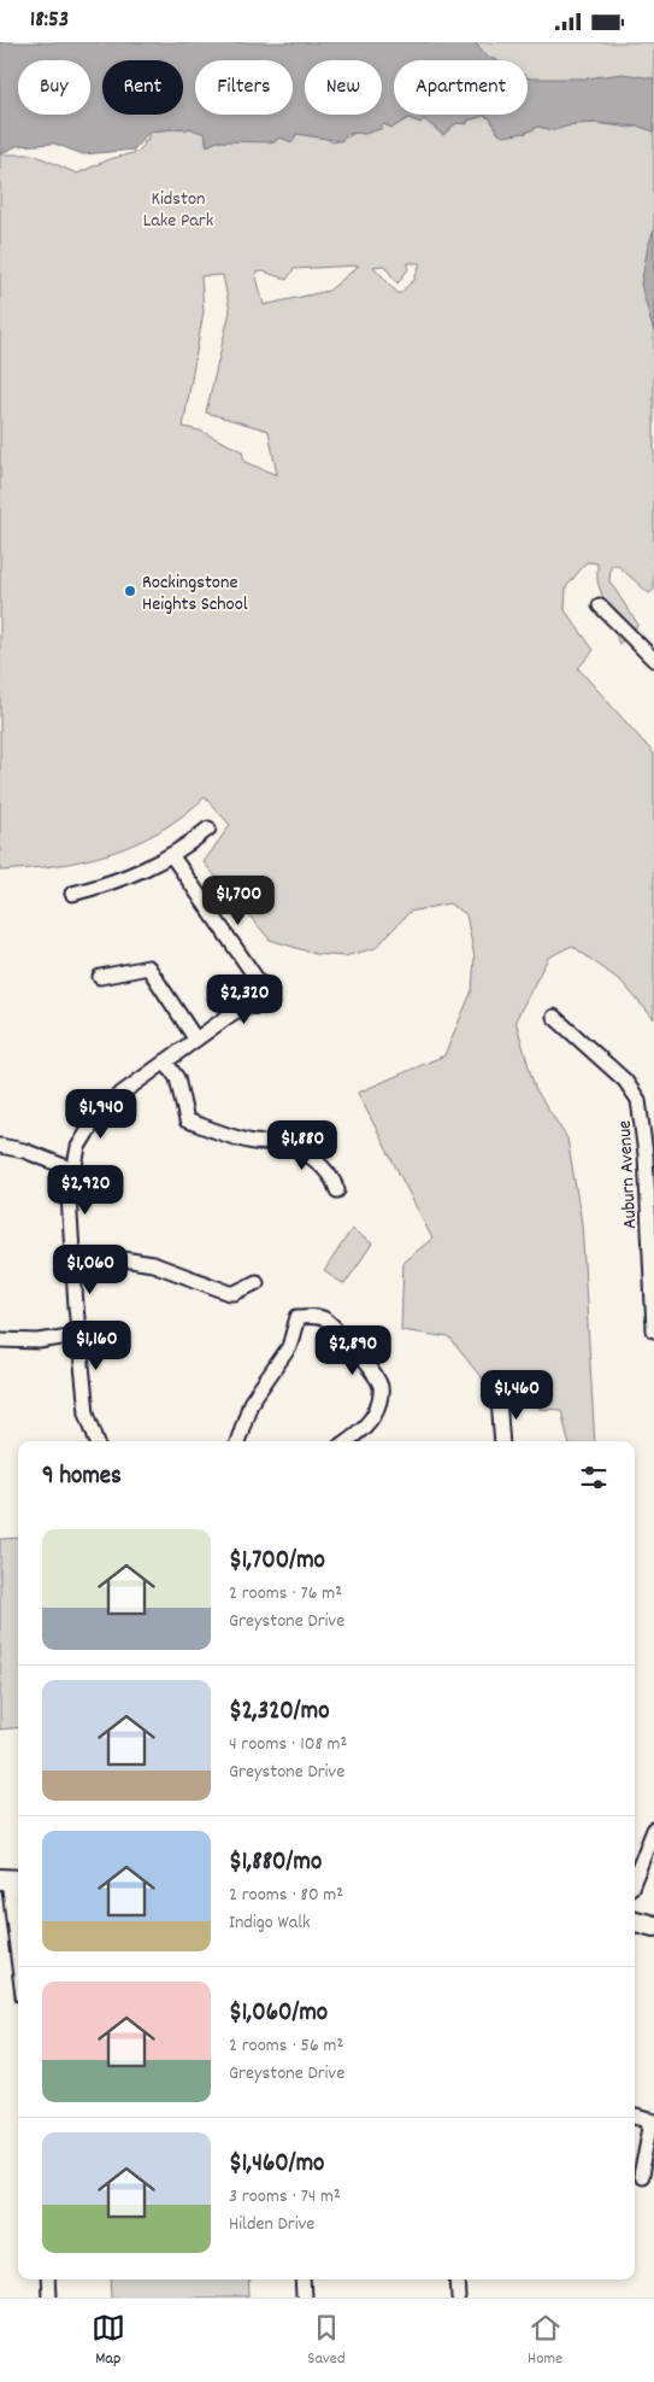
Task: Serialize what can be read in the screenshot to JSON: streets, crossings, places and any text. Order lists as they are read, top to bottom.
{
  "streets": {
    "street": ["Auburn Avenue"]
  },
  "parks": ["Kidston Lake Park"],
  "places": ["Rockingstone Heights School"],
  "page": {
    "status": "18:53",
    "chip": [
      "Buy",
      "Rent",
      "Filters",
      "New",
      "Apartment"
    ],
    "price": [
      "$1,700",
      "$2,320",
      "$1,940",
      "$1,880",
      "$2,920",
      "$1,060",
      "$1,160",
      "$2,890",
      "$1,460"
    ],
    "heading": "9 homes",
    "list": [
      {
        "name": "$1,700/mo",
        "note": "2 rooms · 76 m² · Greystone Drive"
      },
      {
        "name": "$2,320/mo",
        "note": "4 rooms · 108 m² · Greystone Drive"
      },
      {
        "name": "$1,880/mo",
        "note": "2 rooms · 80 m² · Indigo Walk"
      },
      {
        "name": "$1,060/mo",
        "note": "2 rooms · 56 m² · Greystone Drive"
      },
      {
        "name": "$1,460/mo",
        "note": "3 rooms · 74 m² · Hilden Drive"
      }
    ],
    "tabs": ["Map", "Saved", "Home"]
  }
}
